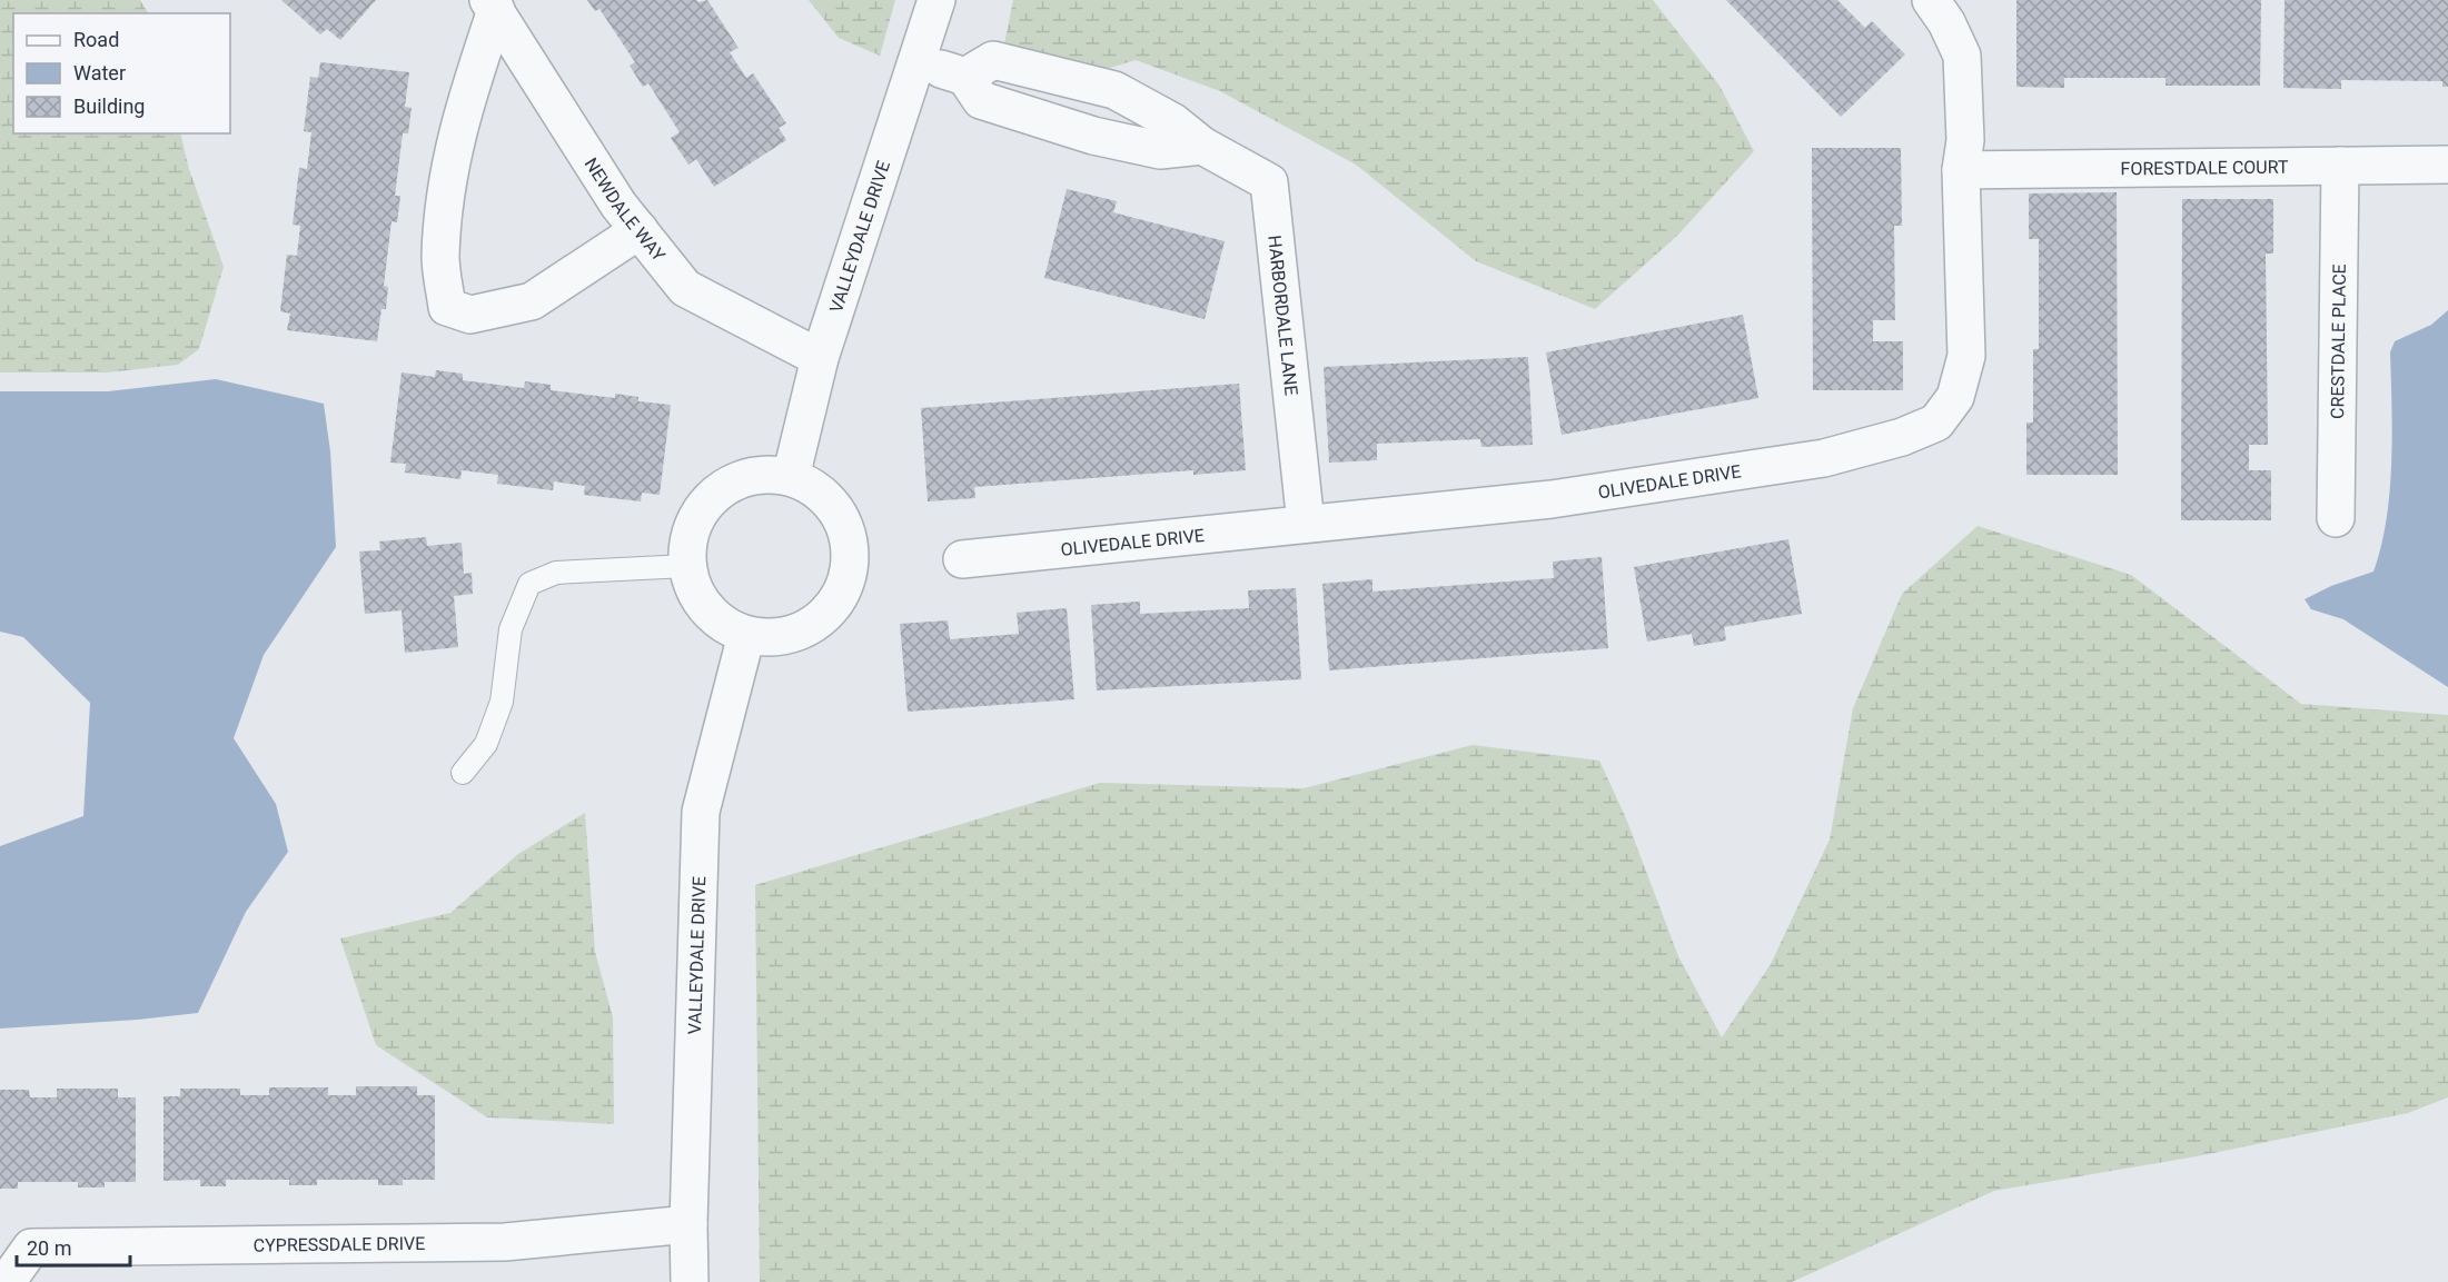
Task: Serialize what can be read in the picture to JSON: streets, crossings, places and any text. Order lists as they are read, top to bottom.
{
  "streets": {
    "street": [
      "FORESTDALE COURT",
      "NEWDALE WAY",
      "VALLEYDALE DRIVE",
      "HARBORDALE LANE",
      "CRESTDALE PLACE",
      "OLIVEDALE DRIVE",
      "CYPRESSDALE DRIVE"
    ]
  },
  "crossings": [
    ["FORESTDALE COURT", "CRESTDALE PLACE"],
    ["FORESTDALE COURT", "OLIVEDALE DRIVE"],
    ["NEWDALE WAY", "VALLEYDALE DRIVE"],
    ["VALLEYDALE DRIVE", "CYPRESSDALE DRIVE"],
    ["HARBORDALE LANE", "OLIVEDALE DRIVE"]
  ],
  "legend": ["Road", "Water", "Building"],
  "scale_bar": "20 m"
}
